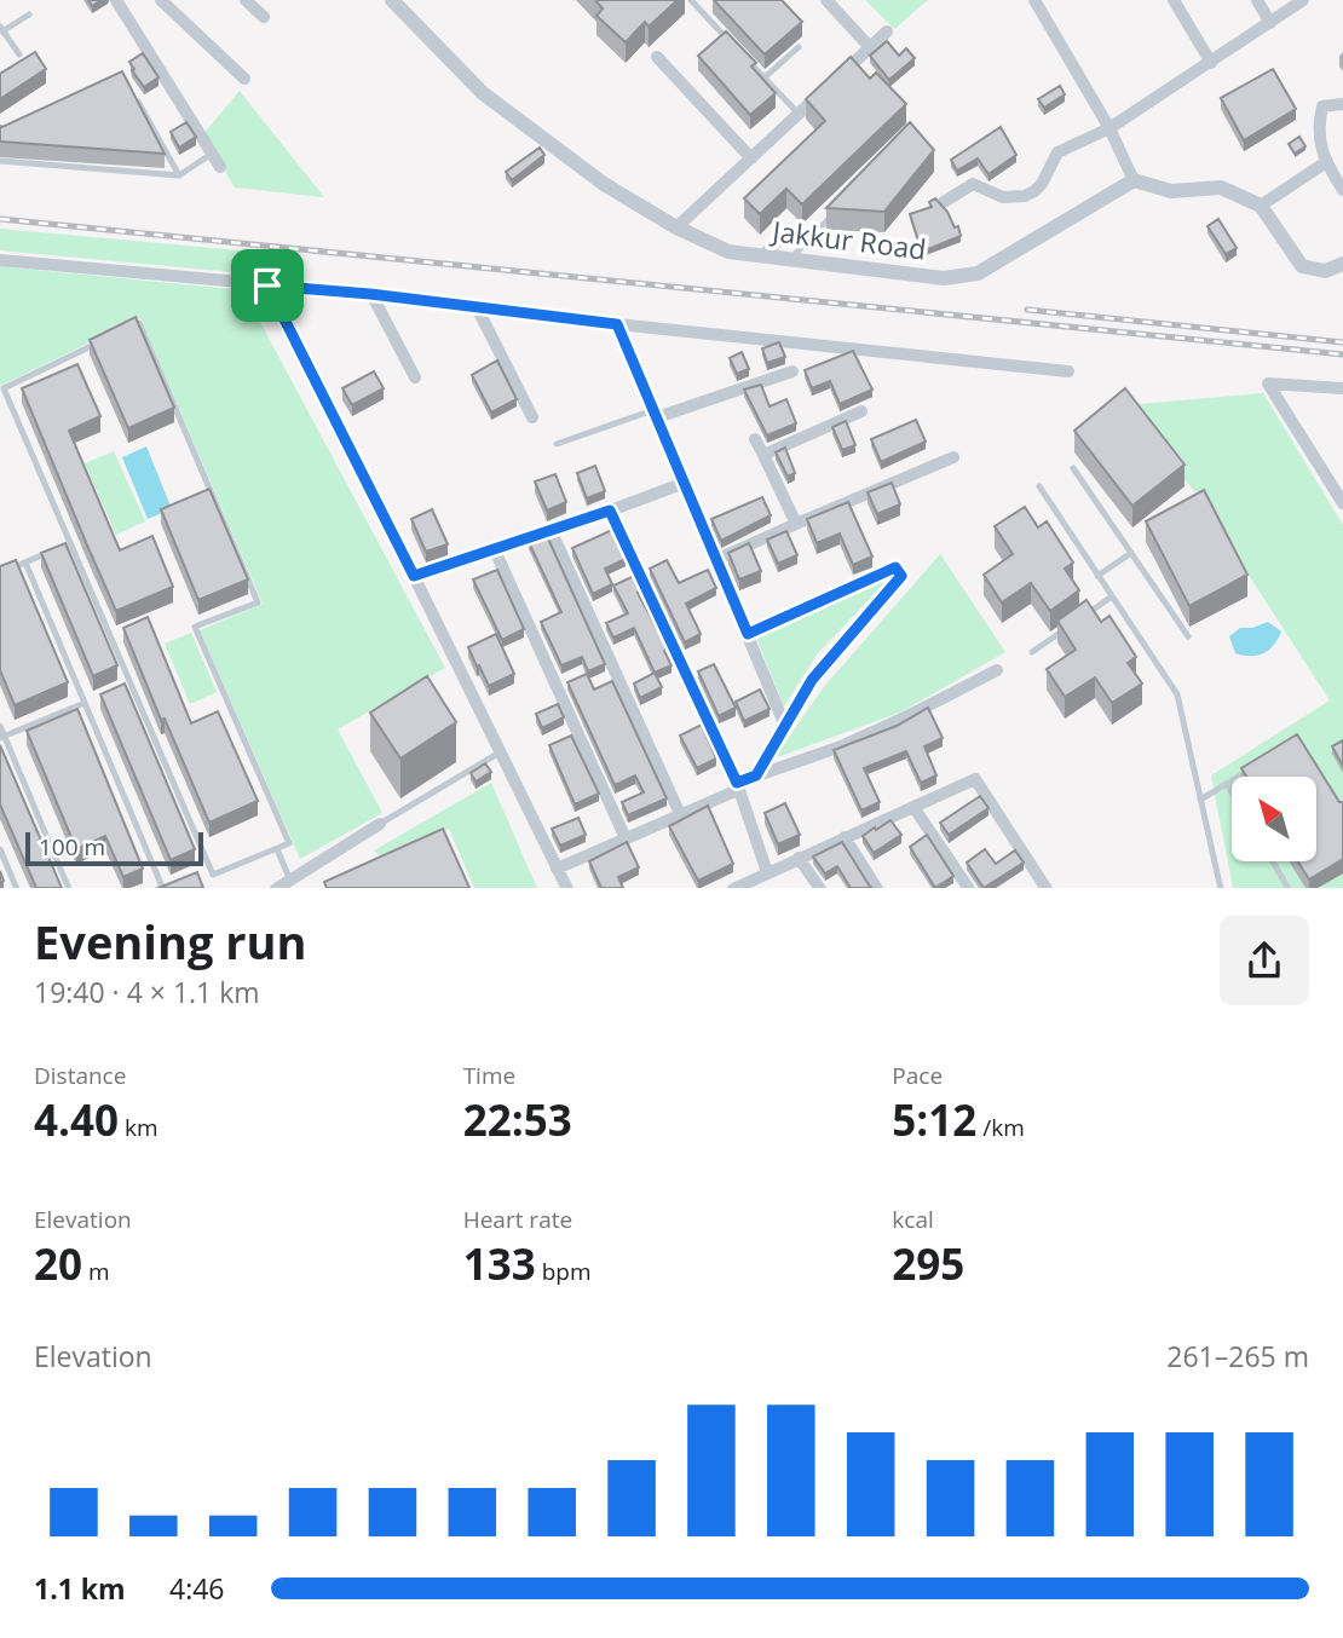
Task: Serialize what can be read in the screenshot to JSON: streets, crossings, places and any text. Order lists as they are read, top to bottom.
{
  "streets": {
    "street": ["Jakkur Road"]
  },
  "scale_bar": "100 m",
  "north": "top left",
  "page": {
    "scale": "100 m",
    "heading": ["Evening run", "19:40 · 4 × 1.1 km"],
    "stats": [
      ["Distance", "4.40 km"],
      ["Time", "22:53"],
      ["Pace", "5:12 /km"],
      ["Elevation", "20 m"],
      ["Heart rate", "133 bpm"],
      ["kcal", "295"]
    ],
    "chart": ["Elevation", "261–265 m"],
    "list": [
      {
        "name": "1.1 km",
        "note": "4:46"
      }
    ]
  }
}
